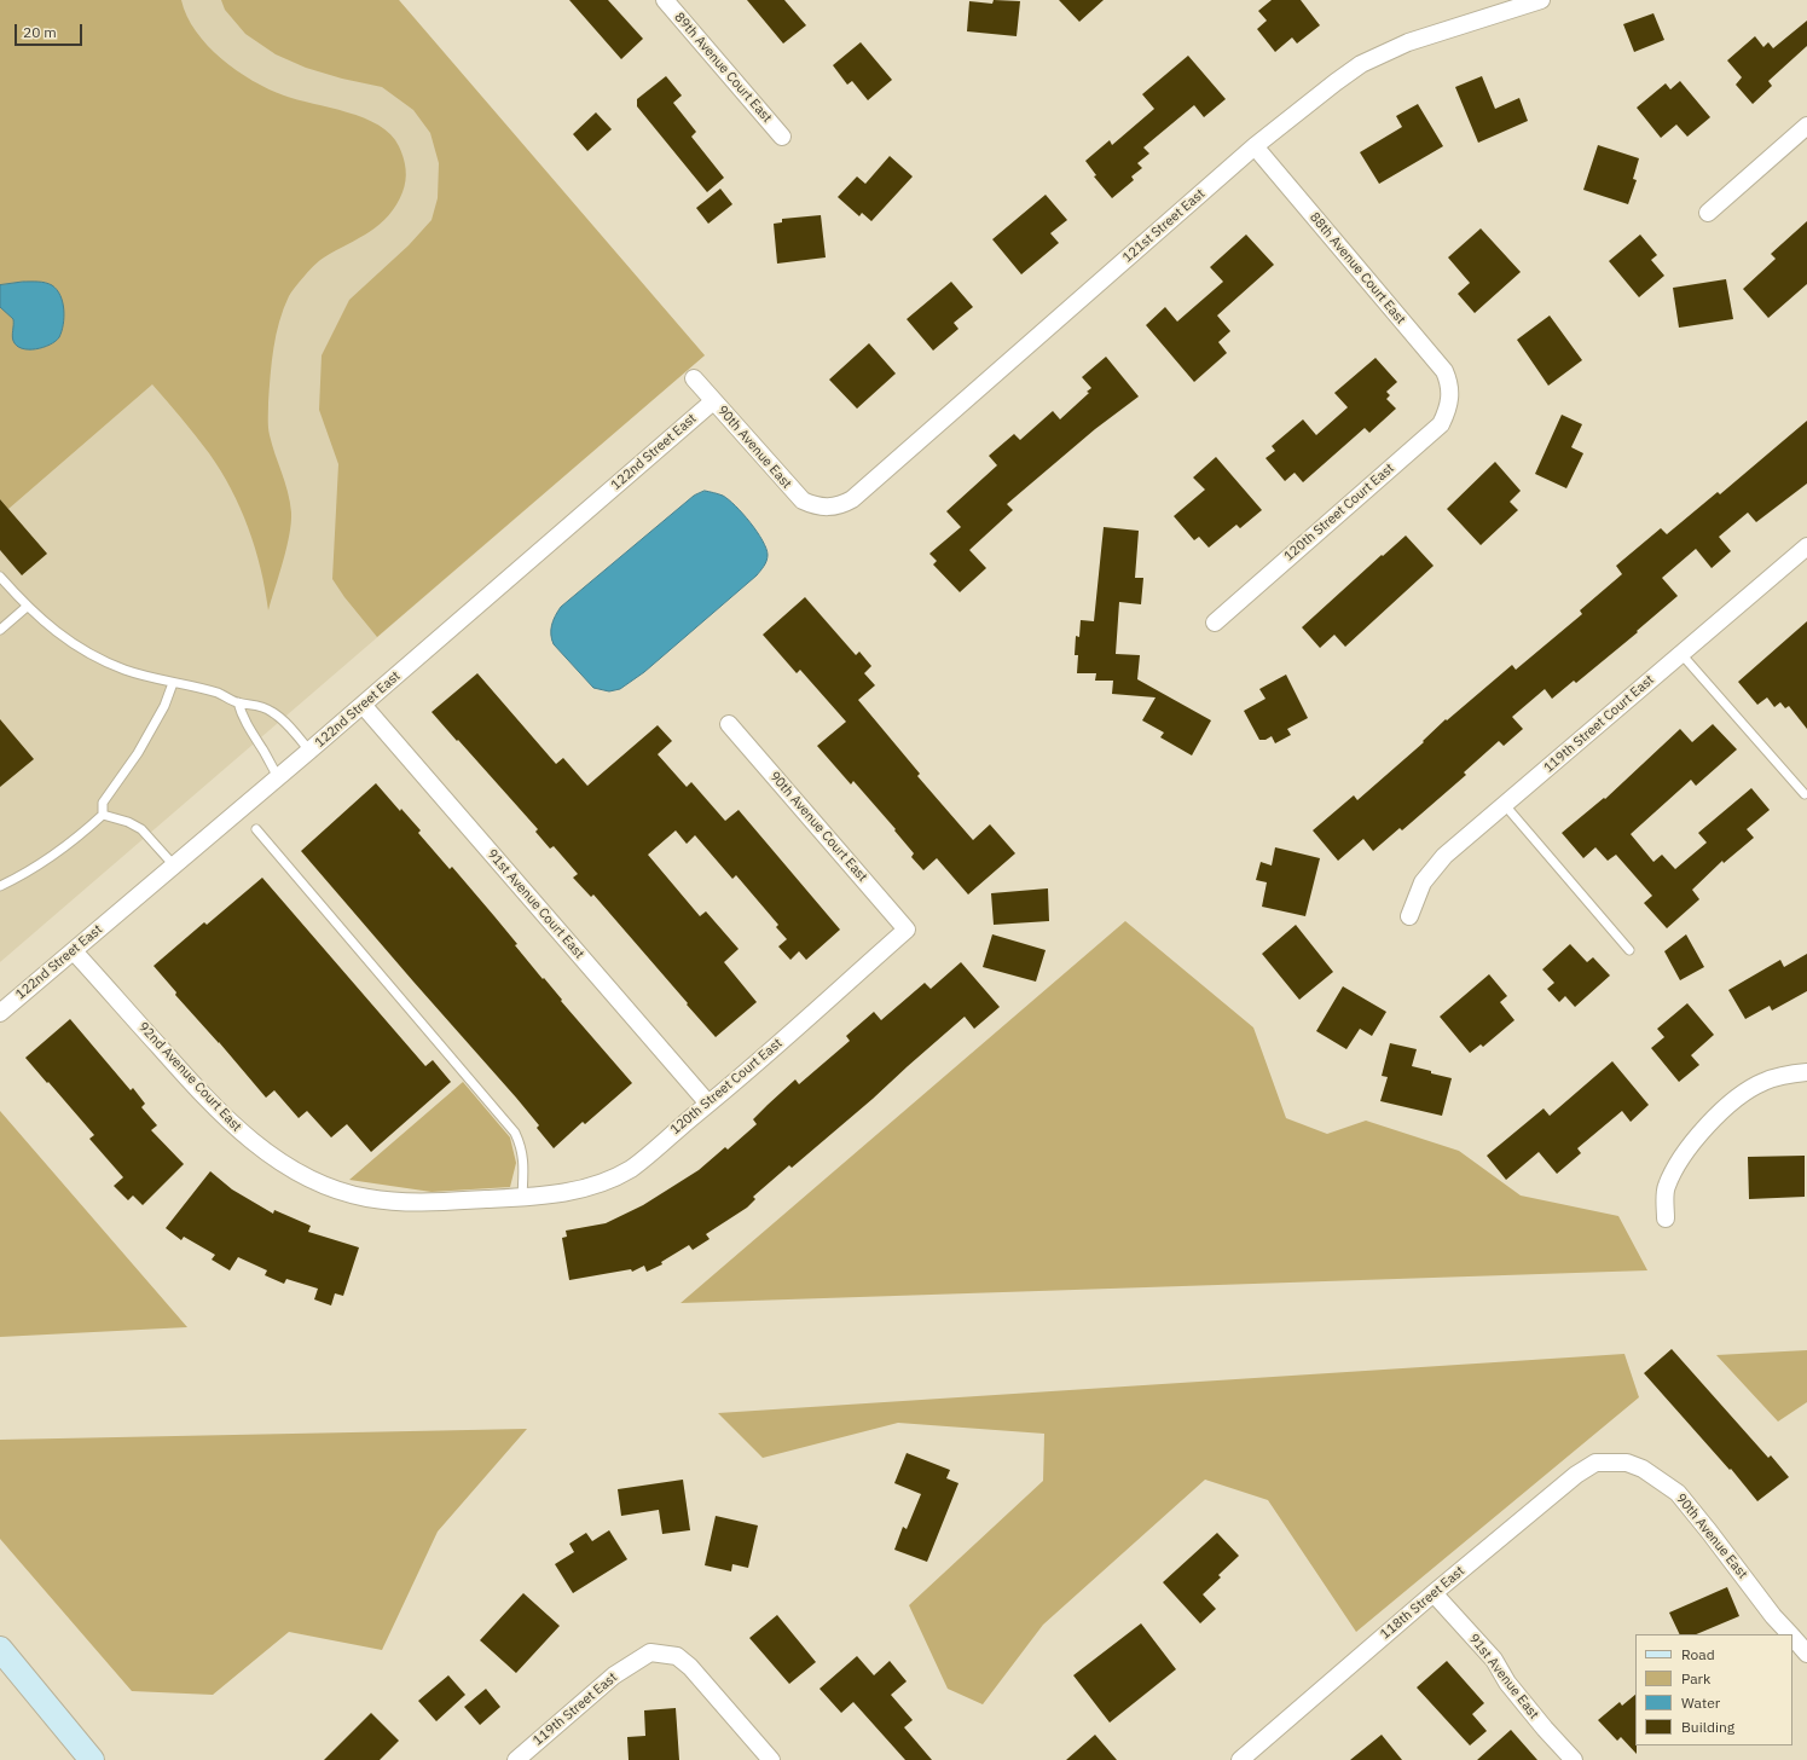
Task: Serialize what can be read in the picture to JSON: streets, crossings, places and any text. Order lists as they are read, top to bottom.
{
  "streets": {
    "street": [
      "89th Avenue Court East",
      "121st Street East",
      "88th Avenue Court East",
      "90th Avenue East",
      "122nd Street East",
      "120th Street Court East",
      "119th Street Court East",
      "90th Avenue Court East",
      "91st Avenue Court East",
      "92nd Avenue Court East",
      "118th Street East",
      "91st Avenue East",
      "119th Street East"
    ]
  },
  "crossings": [
    ["121st Street East", "88th Avenue Court East"],
    ["121st Street East", "90th Avenue East"],
    ["88th Avenue Court East", "120th Street Court East"],
    ["90th Avenue East", "122nd Street East"],
    ["90th Avenue East", "118th Street East"],
    ["122nd Street East", "91st Avenue Court East"],
    ["122nd Street East", "92nd Avenue Court East"],
    ["120th Street Court East", "90th Avenue Court East"],
    ["120th Street Court East", "91st Avenue Court East"],
    ["120th Street Court East", "92nd Avenue Court East"],
    ["118th Street East", "91st Avenue East"]
  ],
  "legend": [
    "Road",
    "Park",
    "Water",
    "Building"
  ],
  "scale_bar": "20 m"
}
